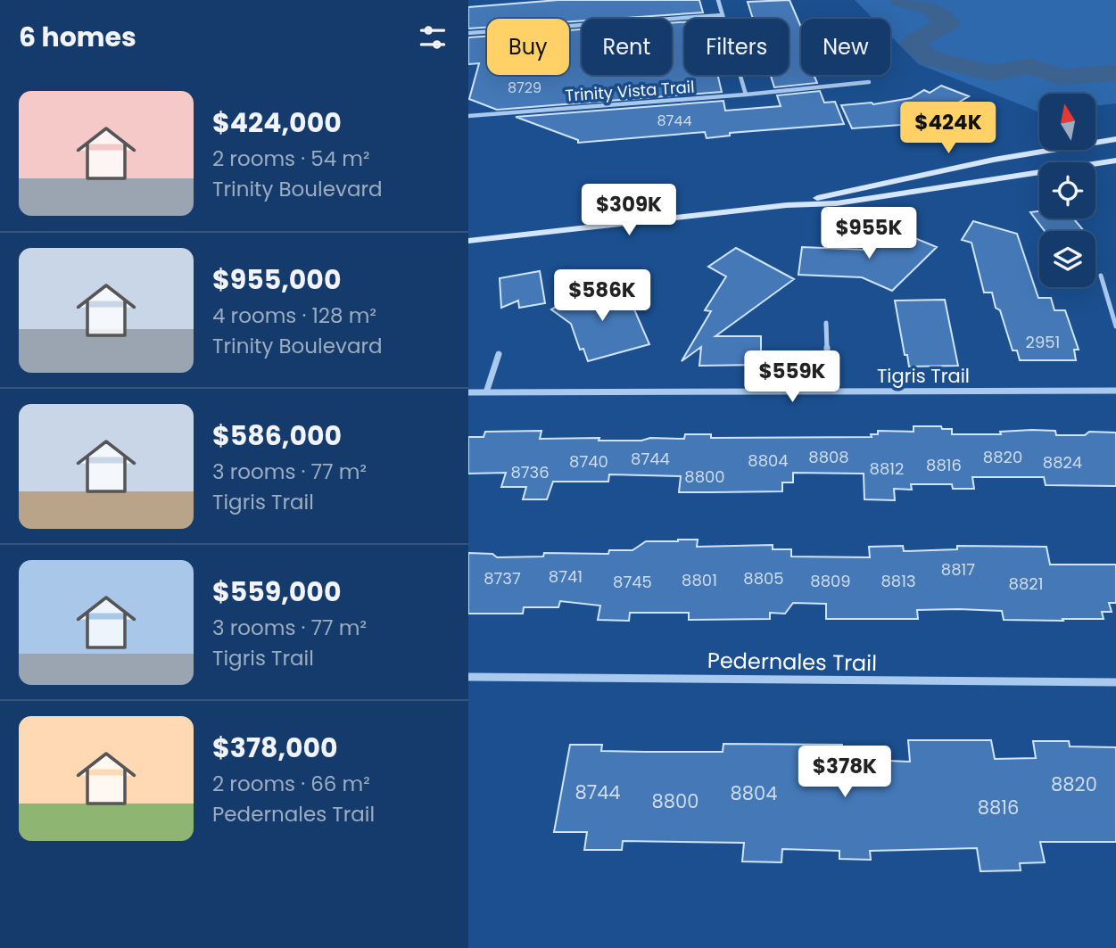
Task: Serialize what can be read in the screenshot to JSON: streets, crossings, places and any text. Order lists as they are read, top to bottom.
{
  "streets": {
    "street": ["Trinity Vista Trail", "Tigris Trail", "Pedernales Trail"]
  },
  "house_numbers": [
    "8729",
    "8744",
    "2951",
    "8808",
    "8820",
    "8744",
    "8804",
    "8740",
    "8824",
    "8816",
    "8812",
    "8736",
    "8800",
    "8817",
    "8741",
    "8737",
    "8805",
    "8801",
    "8809",
    "8813",
    "8745",
    "8821",
    "8820",
    "8744",
    "8804",
    "8800",
    "8816"
  ],
  "north": "top",
  "page": {
    "heading": "6 homes",
    "chip": [
      "Buy",
      "Rent",
      "Filters",
      "New"
    ],
    "list": [
      {
        "name": "$424,000",
        "note": "2 rooms · 54 m² · Trinity Boulevard"
      },
      {
        "name": "$955,000",
        "note": "4 rooms · 128 m² · Trinity Boulevard"
      },
      {
        "name": "$586,000",
        "note": "3 rooms · 77 m² · Tigris Trail"
      },
      {
        "name": "$559,000",
        "note": "3 rooms · 77 m² · Tigris Trail"
      },
      {
        "name": "$378,000",
        "note": "2 rooms · 66 m² · Pedernales Trail"
      }
    ],
    "price": [
      "$424K",
      "$309K",
      "$955K",
      "$586K",
      "$559K",
      "$378K"
    ]
  }
}
